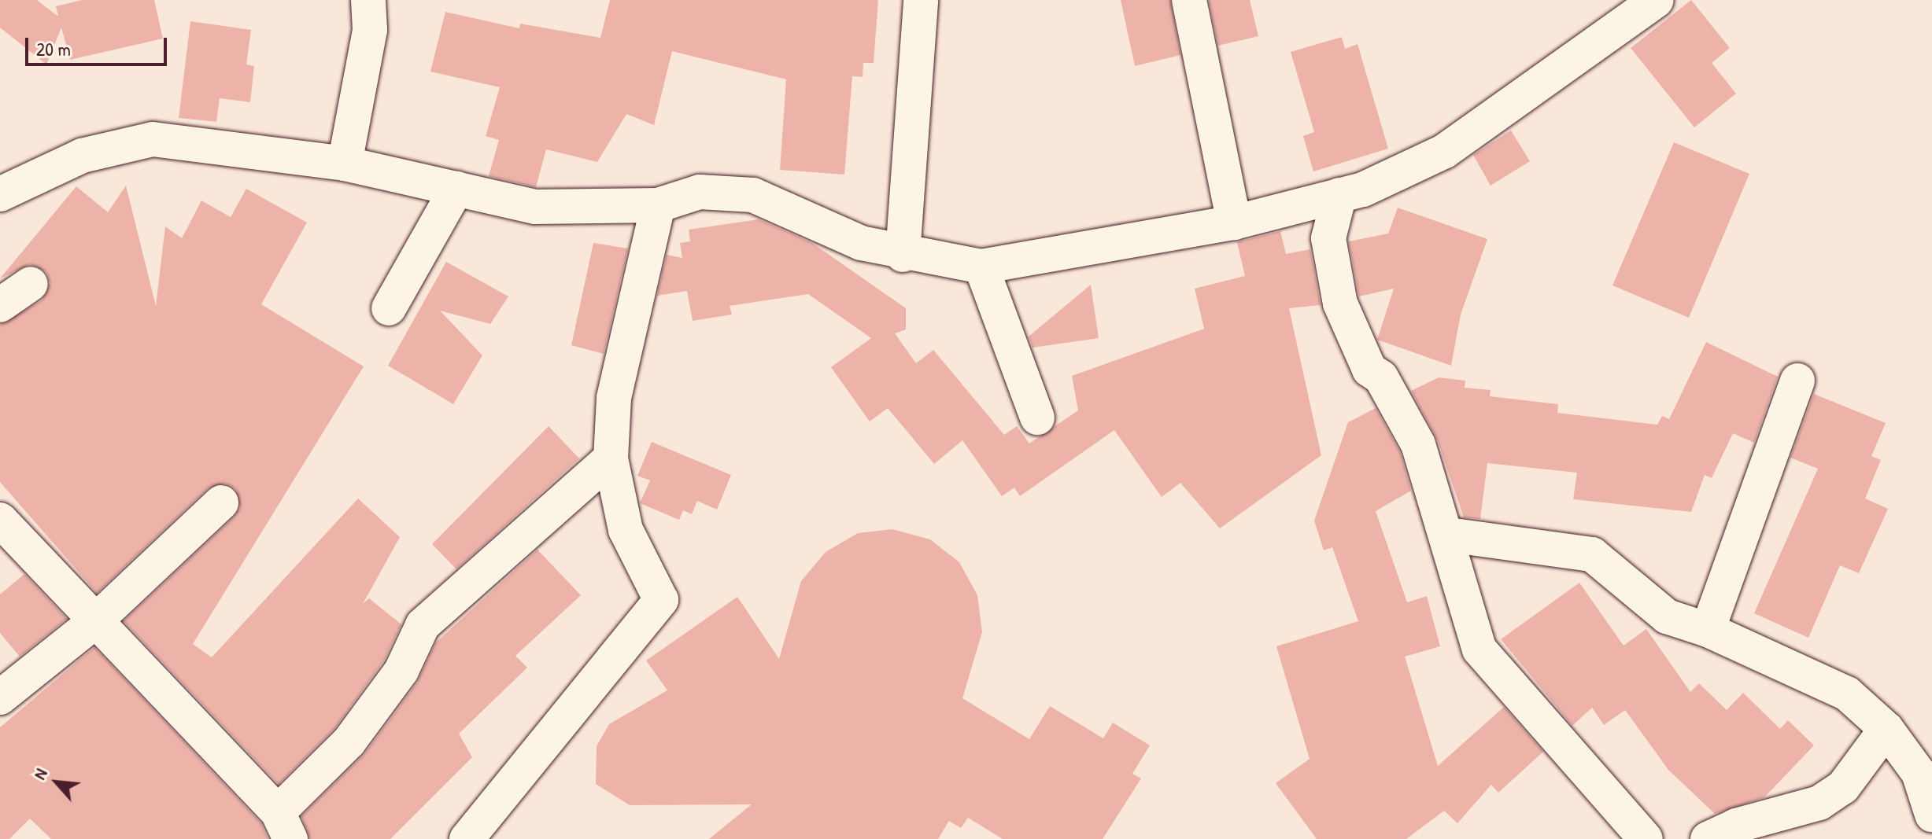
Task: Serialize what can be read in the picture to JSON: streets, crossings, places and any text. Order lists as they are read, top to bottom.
{
  "scale_bar": "20 m",
  "north": "top left"
}
